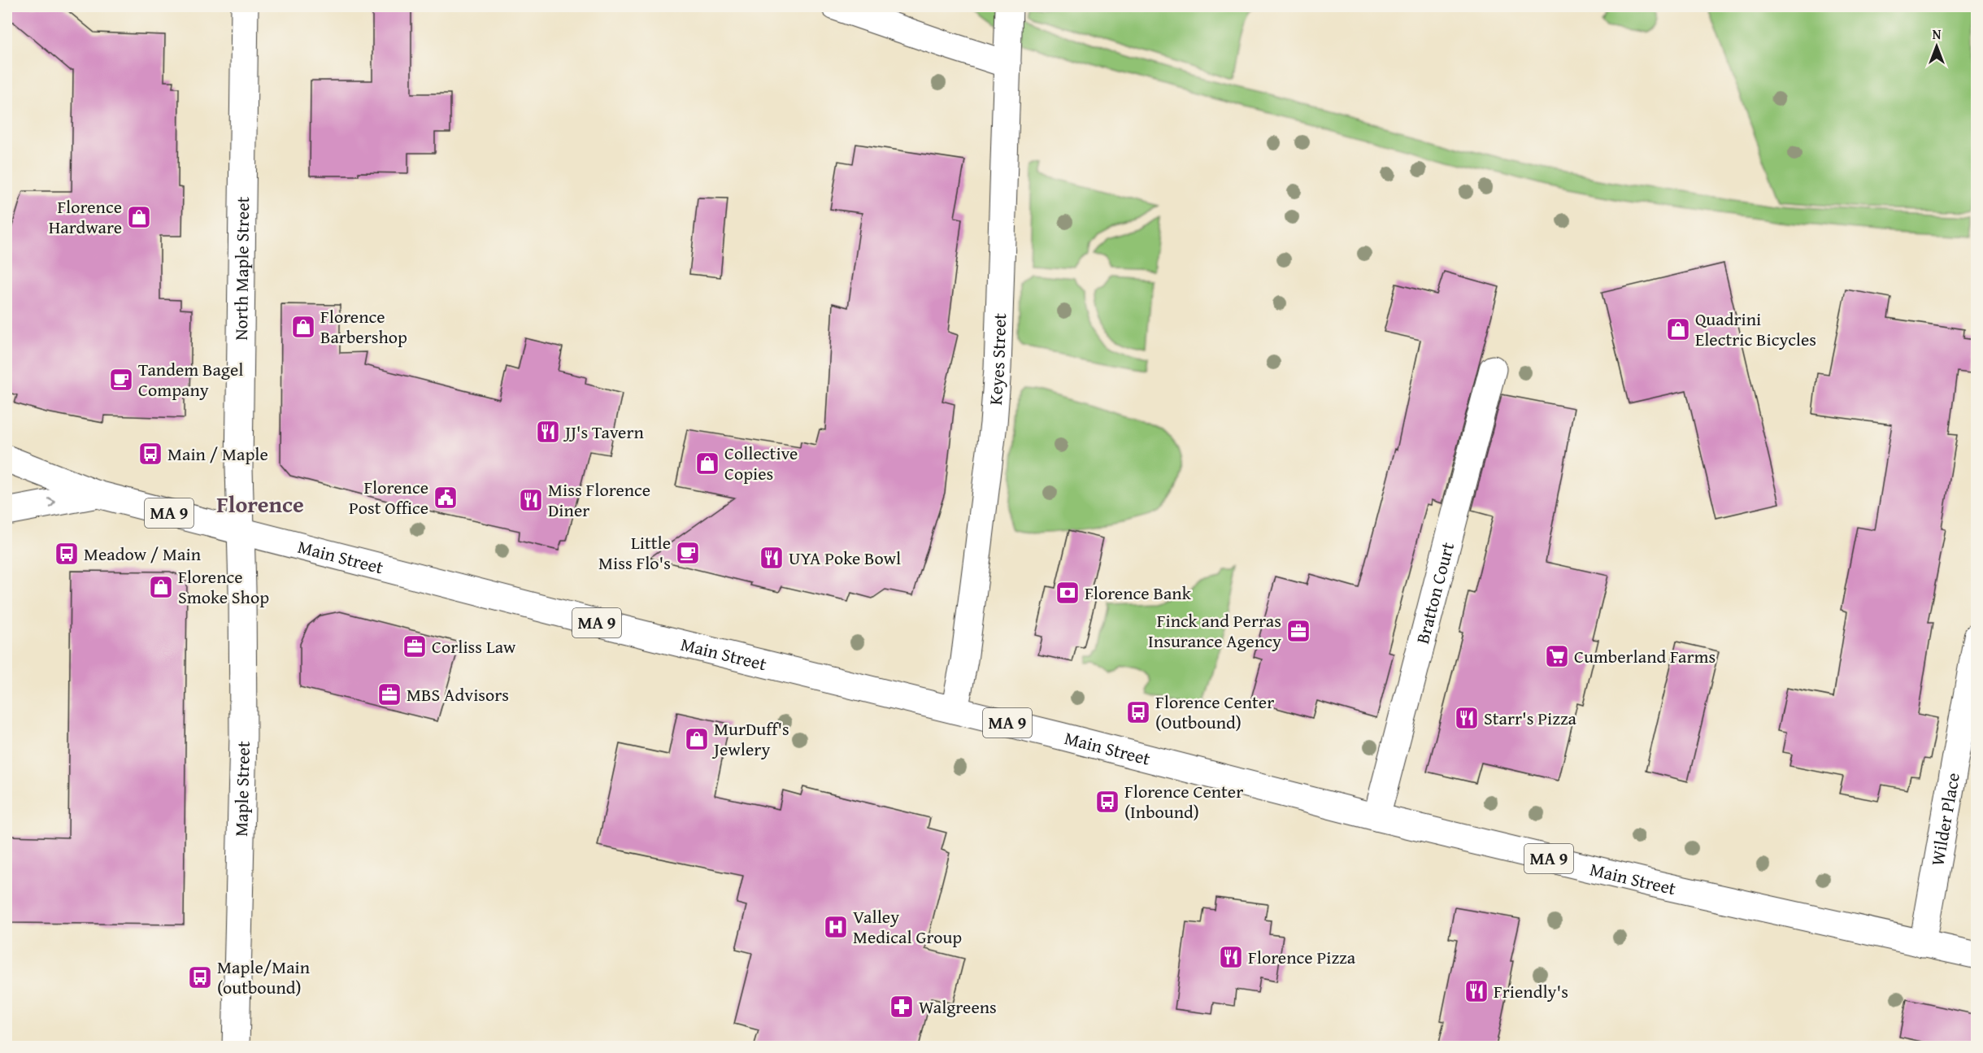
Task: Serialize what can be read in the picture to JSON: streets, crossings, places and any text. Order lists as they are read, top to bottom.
{
  "streets": {
    "main road": [
      "North Maple Street",
      "Keyes Street",
      "MA 9",
      "Main Street",
      "Bratton Court",
      "Maple Street",
      "Wilder Place"
    ]
  },
  "crossings": [
    ["North Maple Street", "MA 9"],
    ["North Maple Street", "Main Street"],
    ["North Maple Street", "Maple Street"],
    ["Keyes Street", "Main Street"],
    ["MA 9", "Main Street"],
    ["MA 9", "Maple Street"],
    ["Main Street", "Bratton Court"],
    ["Main Street", "Maple Street"],
    ["Main Street", "Wilder Place"]
  ],
  "districts": ["Florence"],
  "places": {
    "shop": [
      "Florence Hardware",
      "Florence Barbershop",
      "Quadrini Electric Bicycles",
      "Collective Copies",
      "Florence Smoke Shop",
      "MurDuff's Jewlery"
    ],
    "cafe": ["Tandem Bagel Company", "Little Miss Flo's"],
    "restaurant": [
      "JJ's Tavern",
      "Miss Florence Diner",
      "UYA Poke Bowl",
      "Starr's Pizza",
      "Florence Pizza",
      "Friendly's"
    ],
    "bus stop": [
      "Main / Maple",
      "Meadow / Main",
      "Florence Center (Outbound)",
      "Florence Center (Inbound)",
      "Maple/Main (outbound)"
    ],
    "public building": ["Florence Post Office"],
    "bank": ["Florence Bank"],
    "office": ["Finck and Perras Insurance Agency", "Corliss Law", "MBS Advisors"],
    "supermarket": ["Cumberland Farms"],
    "hospital": ["Valley Medical Group"],
    "pharmacy": ["Walgreens"]
  },
  "north": "top"
}
